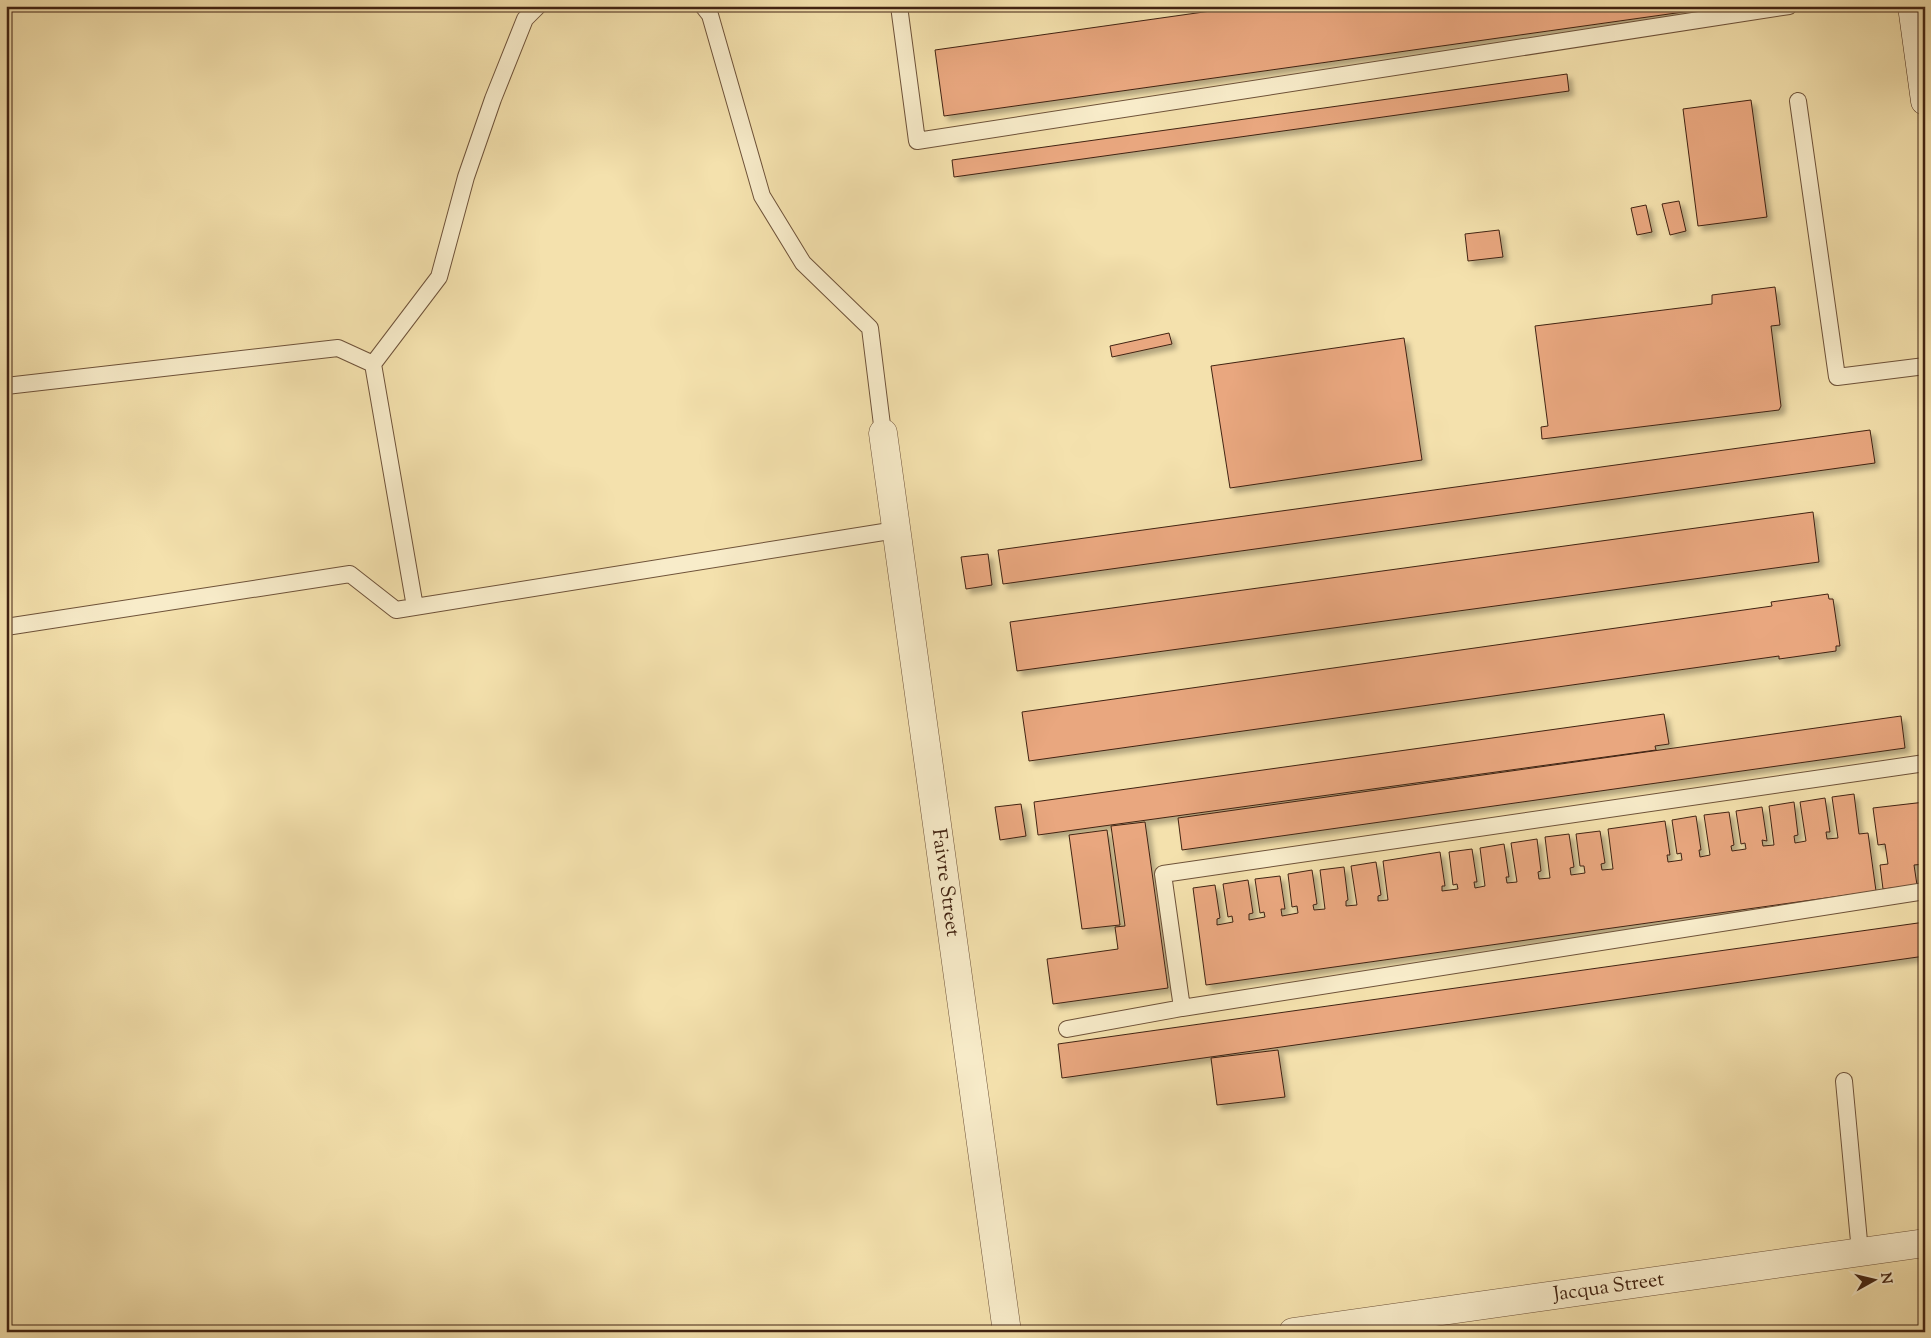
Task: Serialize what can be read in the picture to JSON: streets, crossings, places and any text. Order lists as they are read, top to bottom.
{
  "streets": {
    "street": ["Faivre Street", "Jacqua Street"]
  },
  "north": "right"
}
